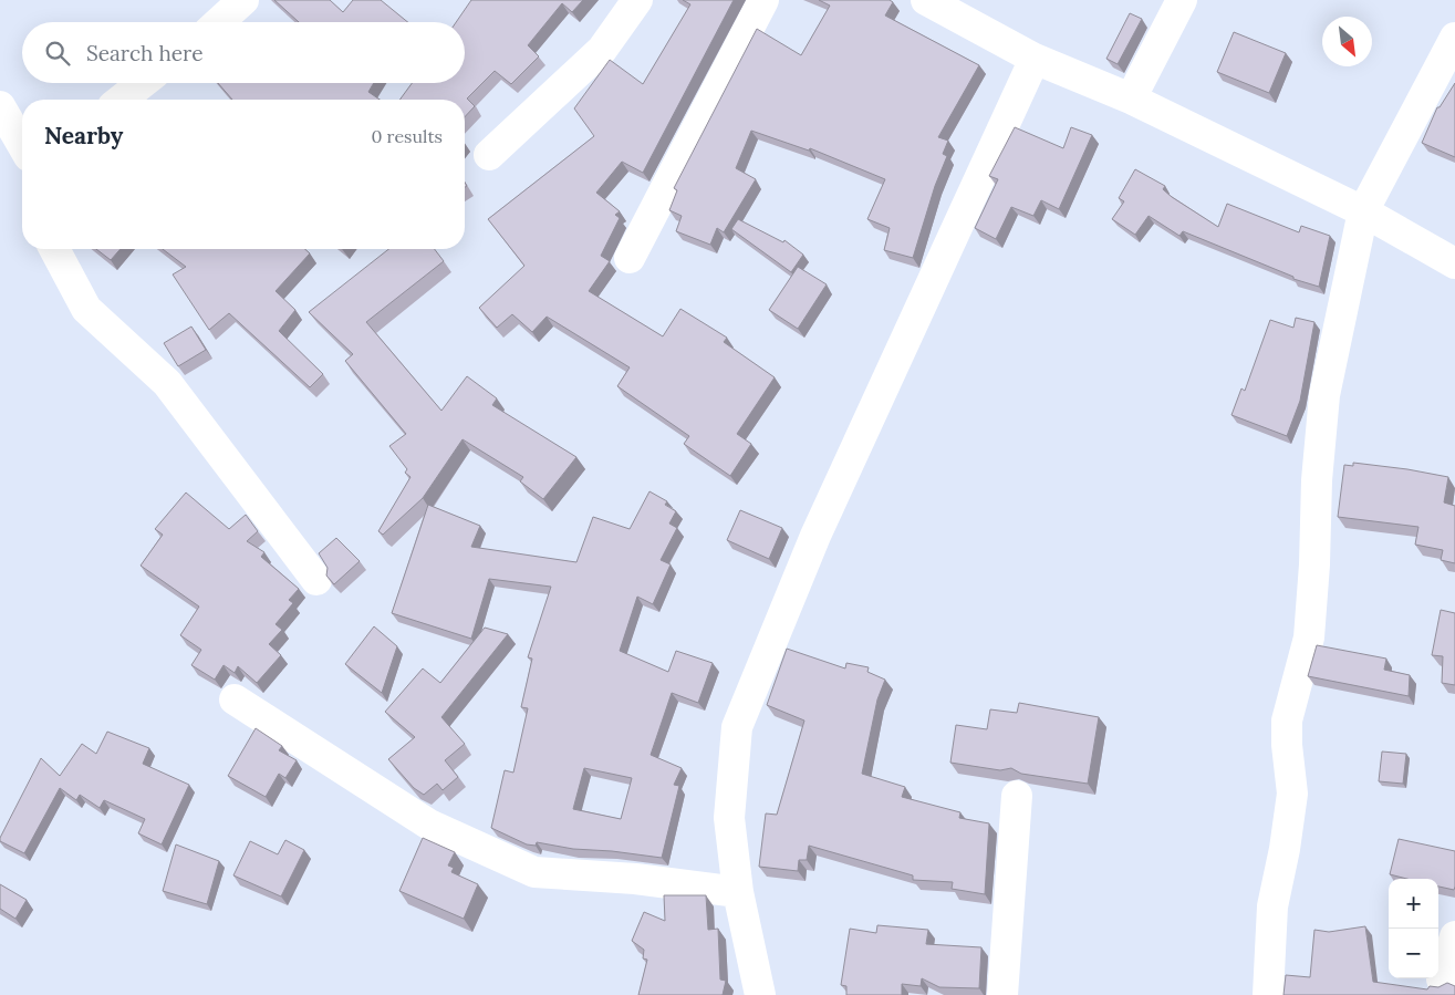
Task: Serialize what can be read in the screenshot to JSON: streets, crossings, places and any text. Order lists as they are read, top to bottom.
{
  "north": "bottom right",
  "page": {
    "search": "Search here",
    "heading": ["Nearby", "0 results"],
    "map_buttons": ["+", "−"]
  }
}
